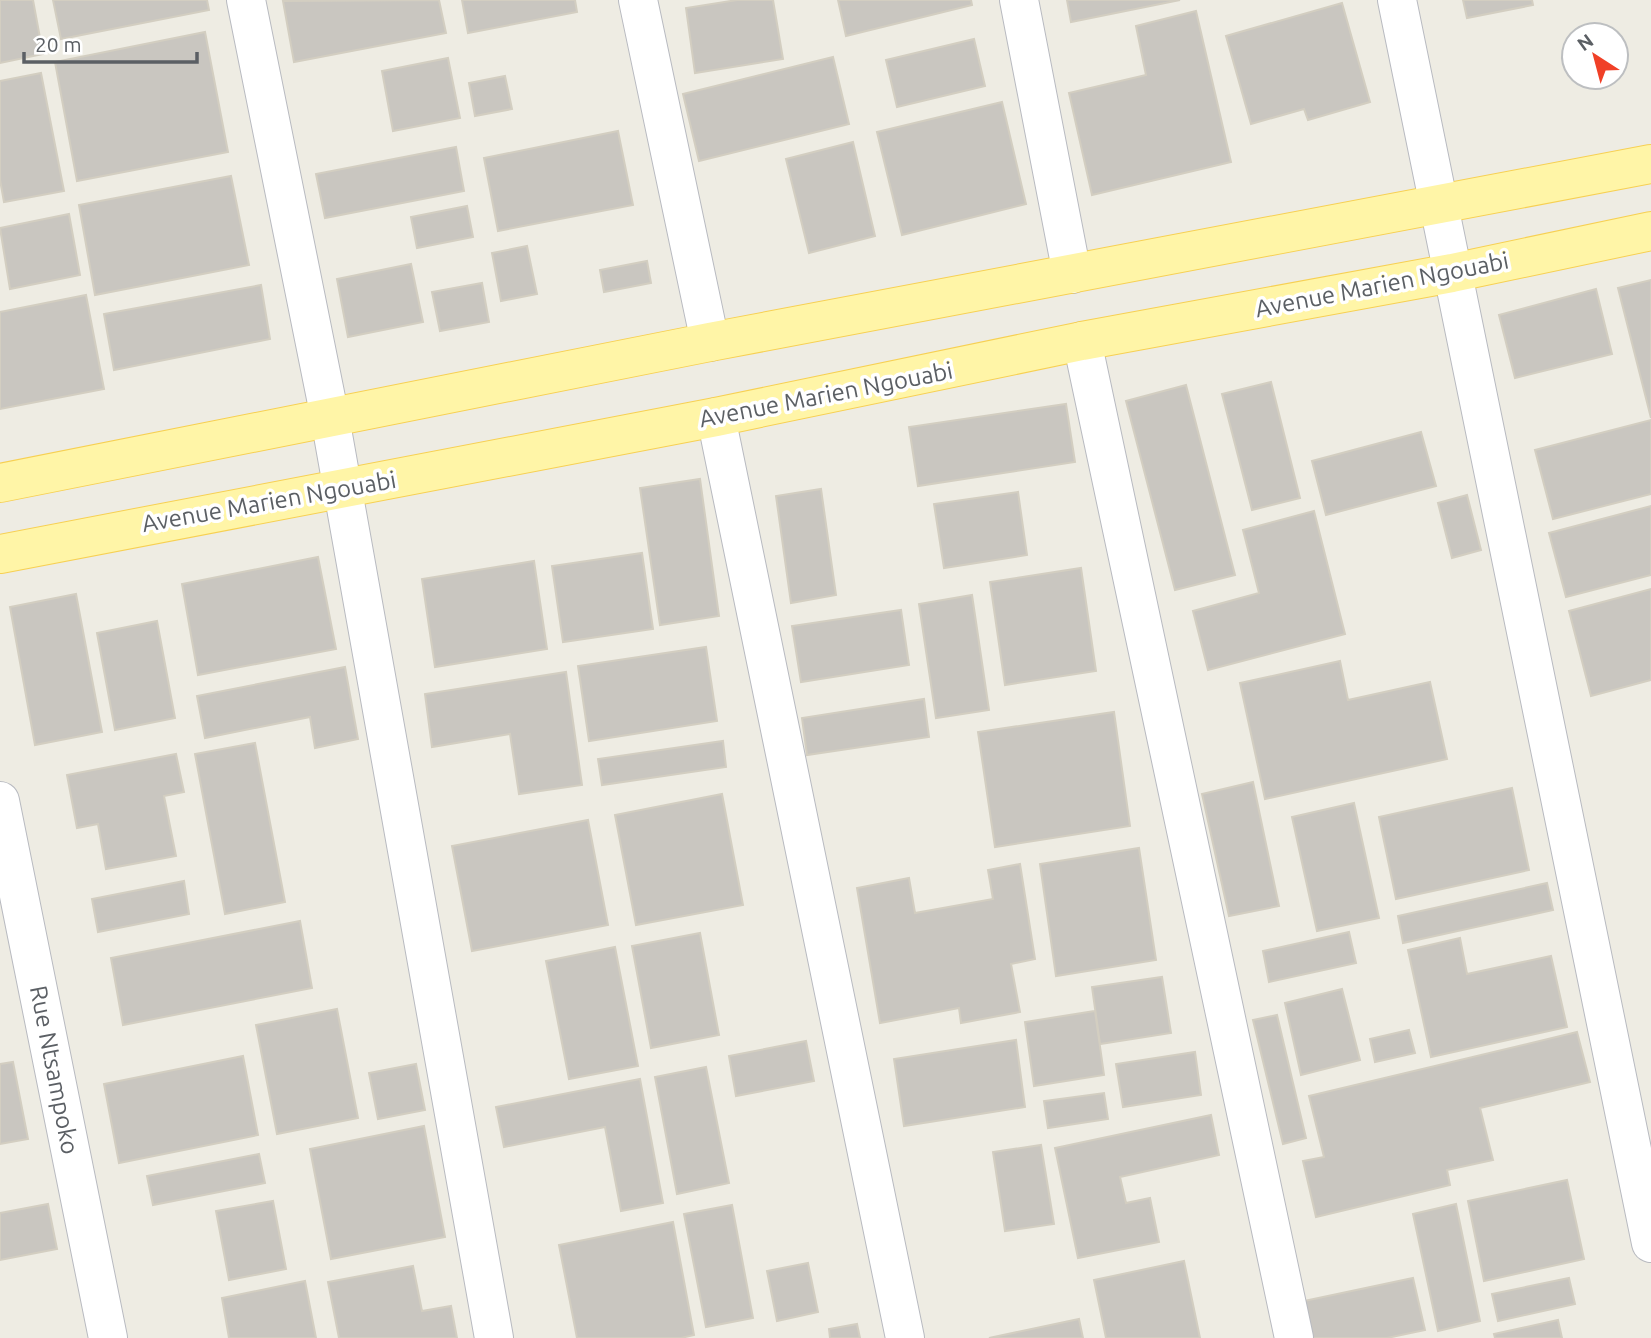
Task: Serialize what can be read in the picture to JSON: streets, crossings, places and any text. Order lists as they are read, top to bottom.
{
  "streets": {
    "main road": ["Avenue Marien Ngouabi"],
    "street": ["Rue Ntsampoko"]
  },
  "scale_bar": "20 m",
  "north": "top left"
}
